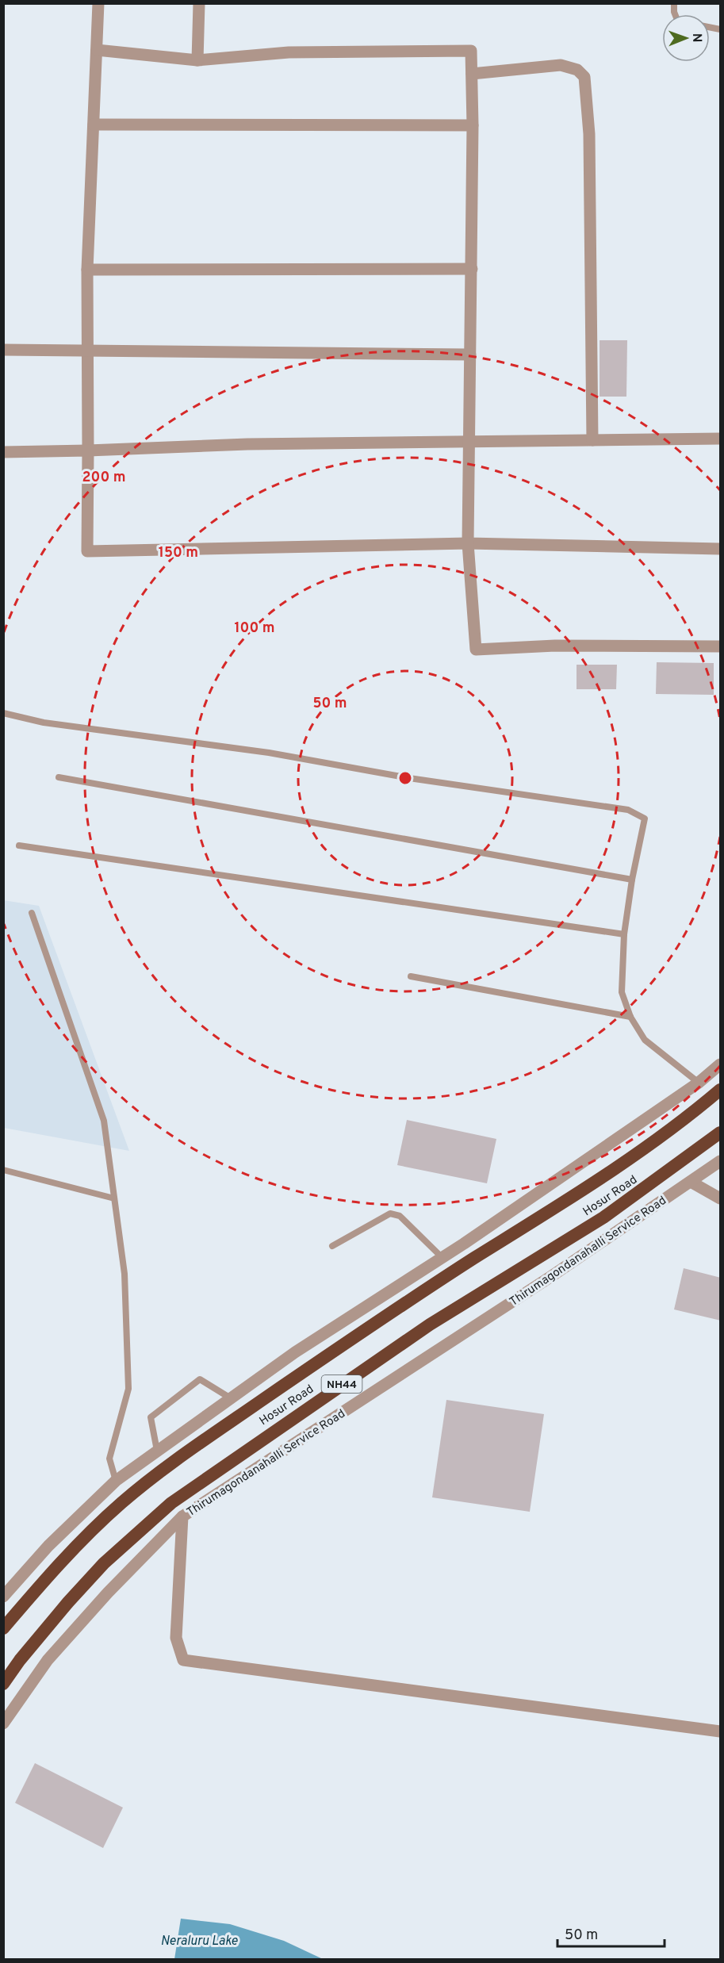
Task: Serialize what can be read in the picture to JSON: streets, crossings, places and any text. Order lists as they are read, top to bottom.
{
  "streets": {
    "highway": ["Hosur Road", "NH44"],
    "street": ["Thirumagondanahalli Service Road"]
  },
  "water": ["Neraluru Lake"],
  "scale_bar": "50 m",
  "north": "right",
  "rings": [
    "200 m",
    "150 m",
    "100 m",
    "50 m"
  ]
}
